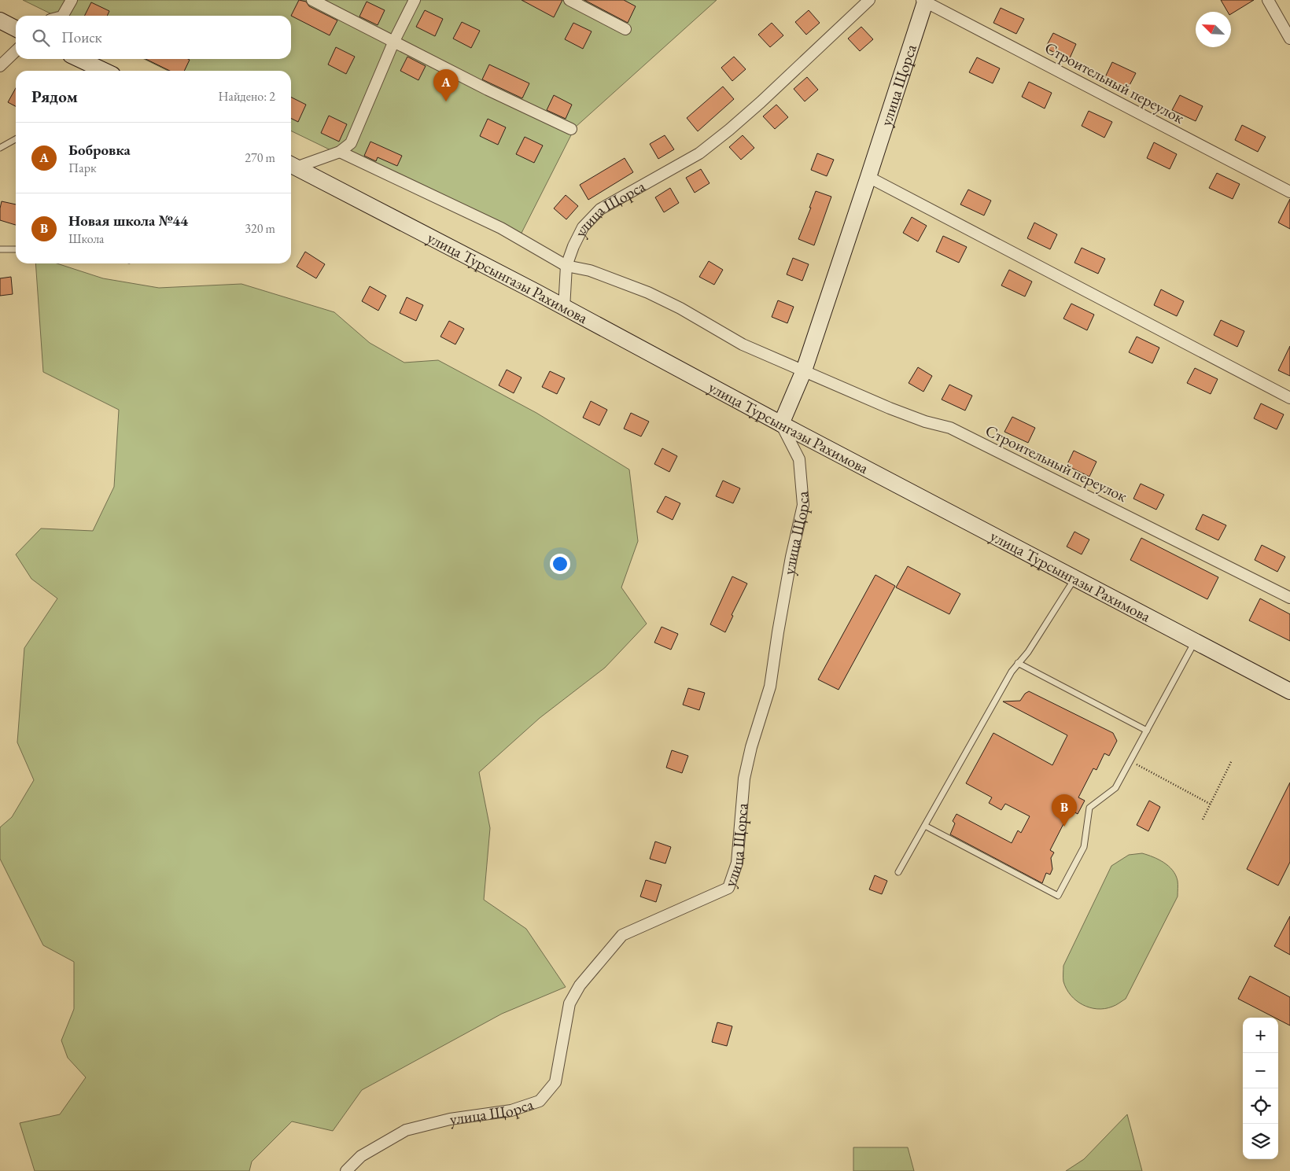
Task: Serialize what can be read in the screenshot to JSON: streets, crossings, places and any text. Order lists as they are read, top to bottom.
{
  "streets": {
    "street": ["Строительный переулок", "улица Щорса", "улица Турсынгазы Рахимова"]
  },
  "crossings": [
    ["Строительный переулок", "улица Щорса"],
    ["улица Щорса", "улица Турсынгазы Рахимова"]
  ],
  "north": "top left",
  "page": {
    "search": "Поиск",
    "pins": ["A", "B"],
    "heading": ["Рядом", "Найдено: 2"],
    "list": [
      {
        "mark": "A",
        "name": "Бобровка",
        "note": "Парк",
        "value": "270 m"
      },
      {
        "mark": "B",
        "name": "Новая школа №44",
        "note": "Школа",
        "value": "320 m"
      }
    ],
    "map_buttons": ["+", "−"]
  }
}
